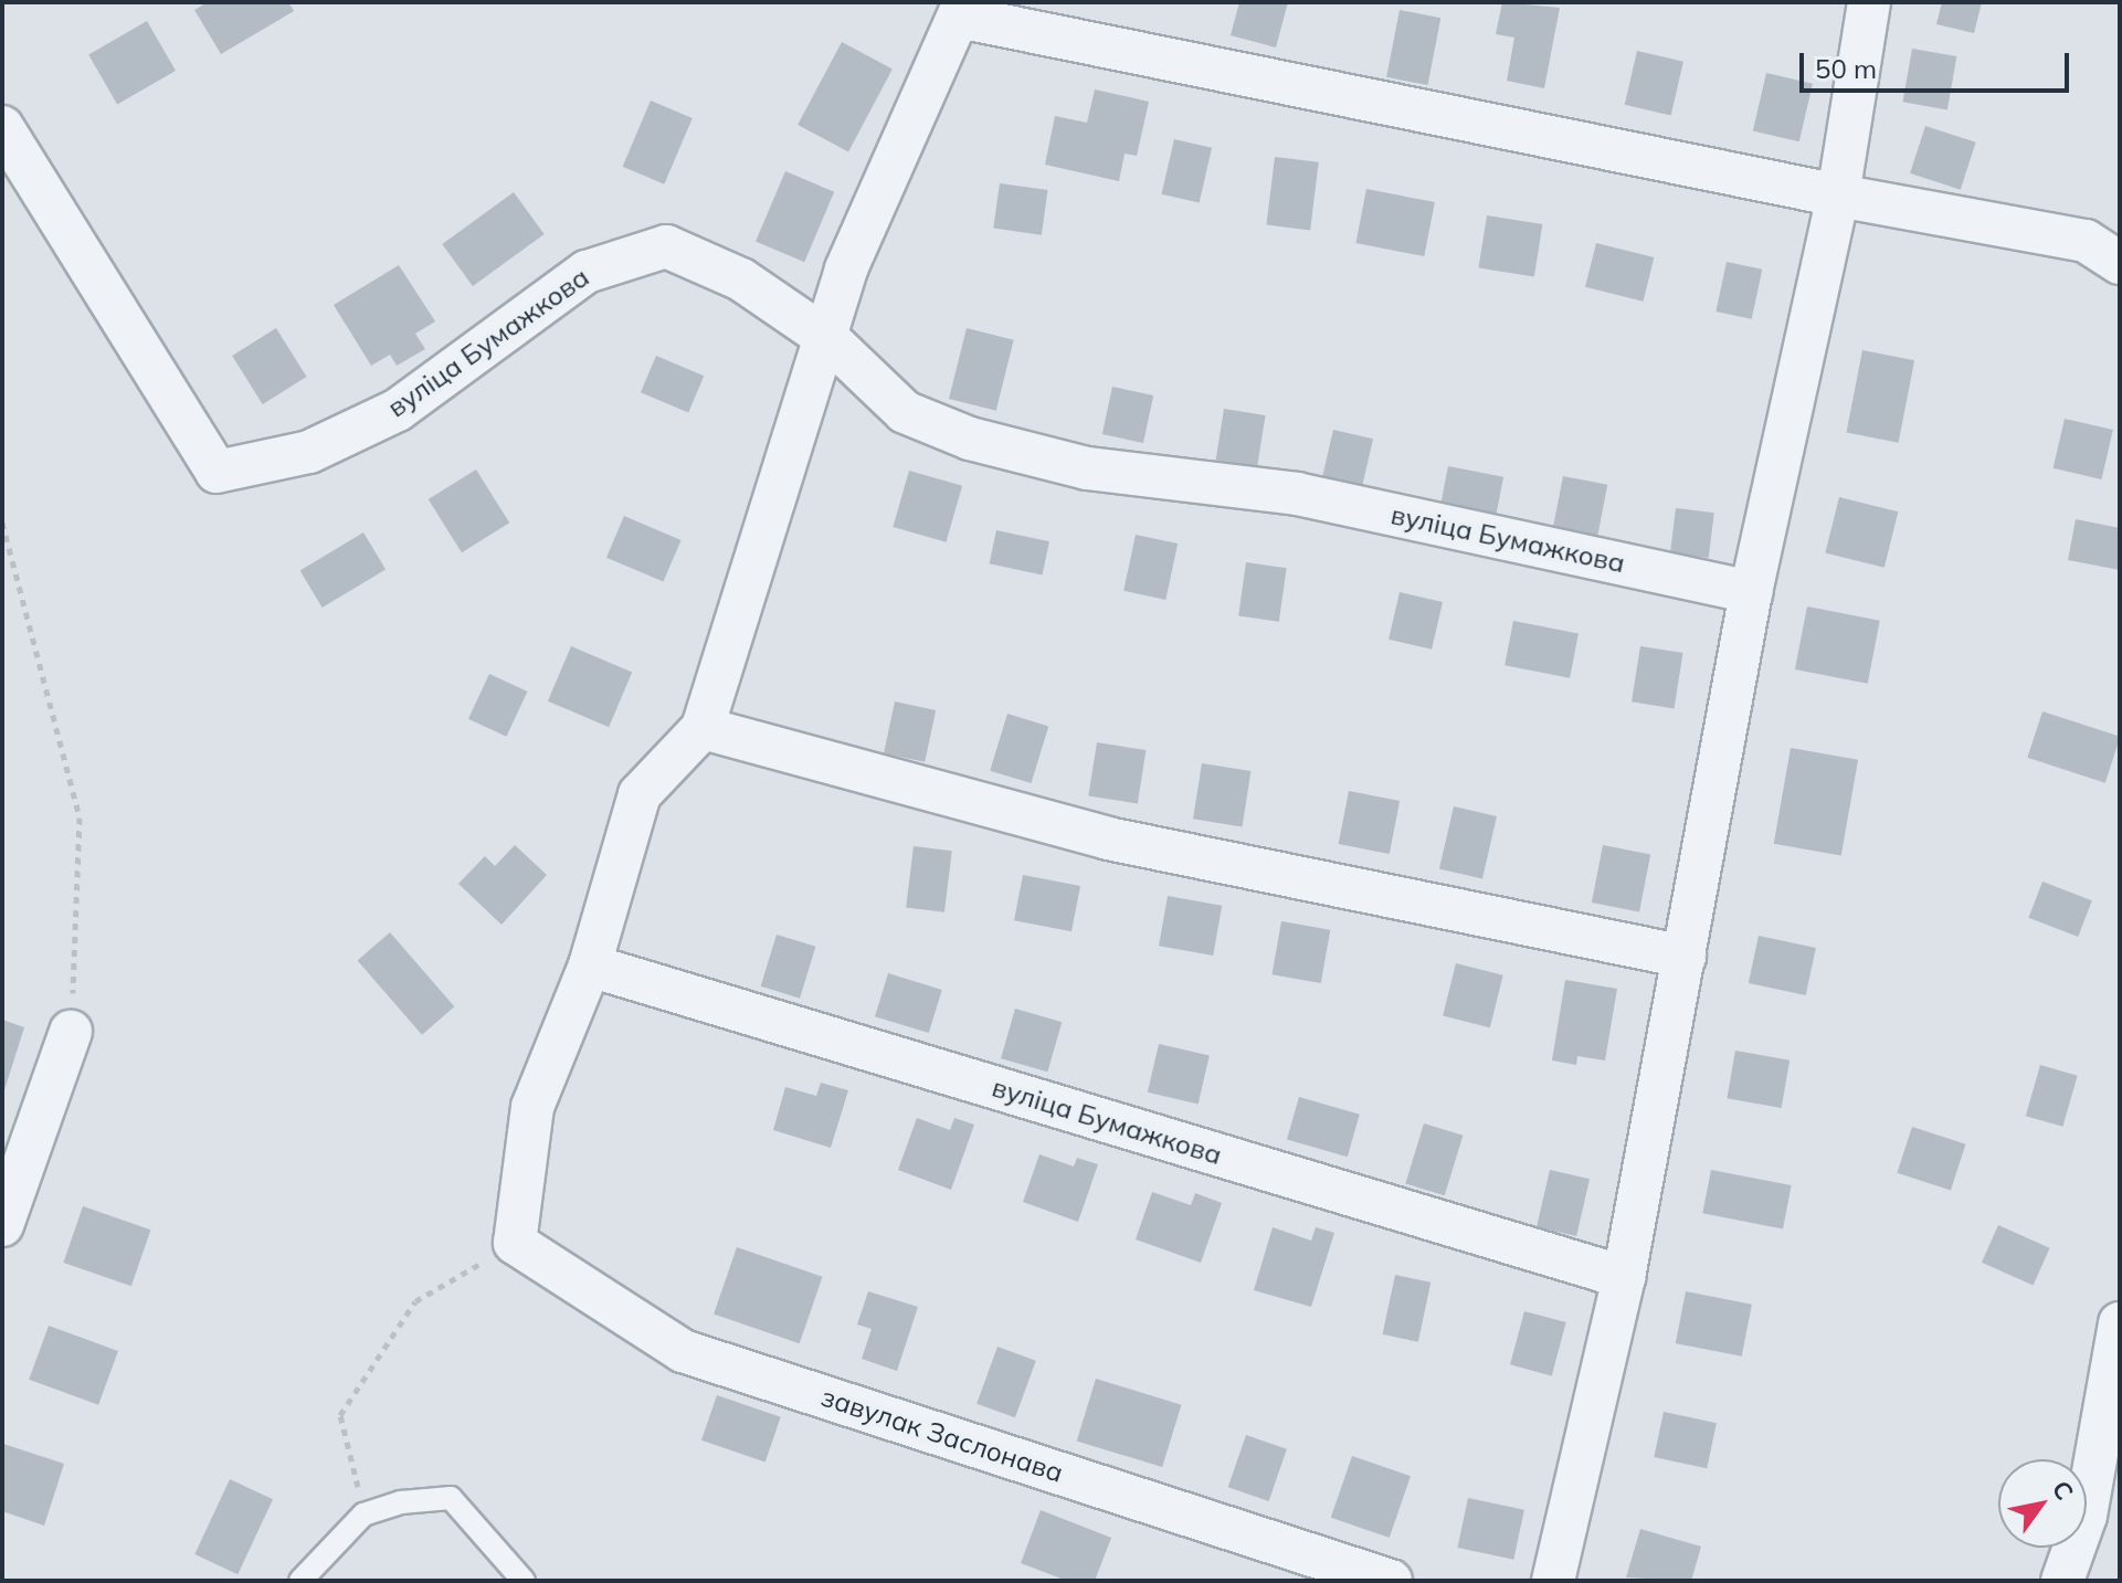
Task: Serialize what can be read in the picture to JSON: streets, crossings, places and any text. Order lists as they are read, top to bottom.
{
  "streets": {
    "street": ["вуліца Бумажкова", "завулак Заслонава"]
  },
  "scale_bar": "50 m",
  "north": "top right"
}
